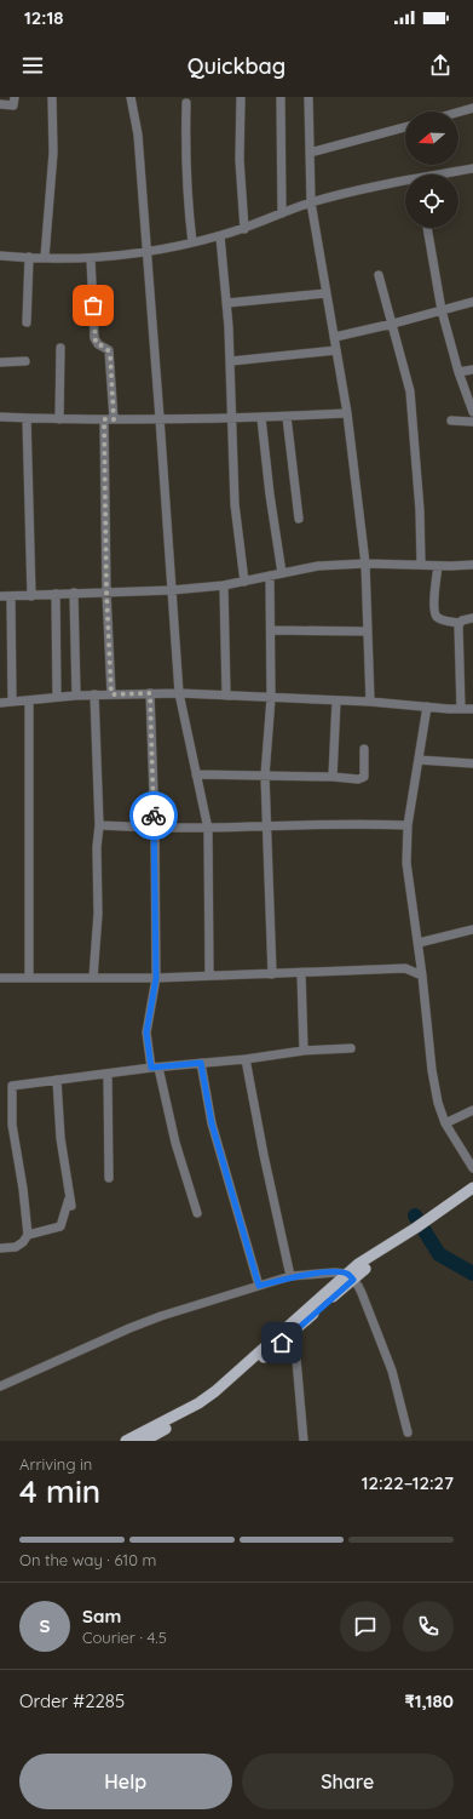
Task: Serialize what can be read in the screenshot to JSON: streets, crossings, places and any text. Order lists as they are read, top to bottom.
{
  "north": "left",
  "page": {
    "status": "12:18",
    "header": "Quickbag",
    "heading": ["4 min", "Arriving in", "12:22–12:27"],
    "panel": [
      "Sam",
      "Courier · 4.5",
      "Order #2285",
      "₹1,180"
    ],
    "bar": "On the way · 610 m",
    "round": "S",
    "buttons": ["Help", "Share"]
  }
}
